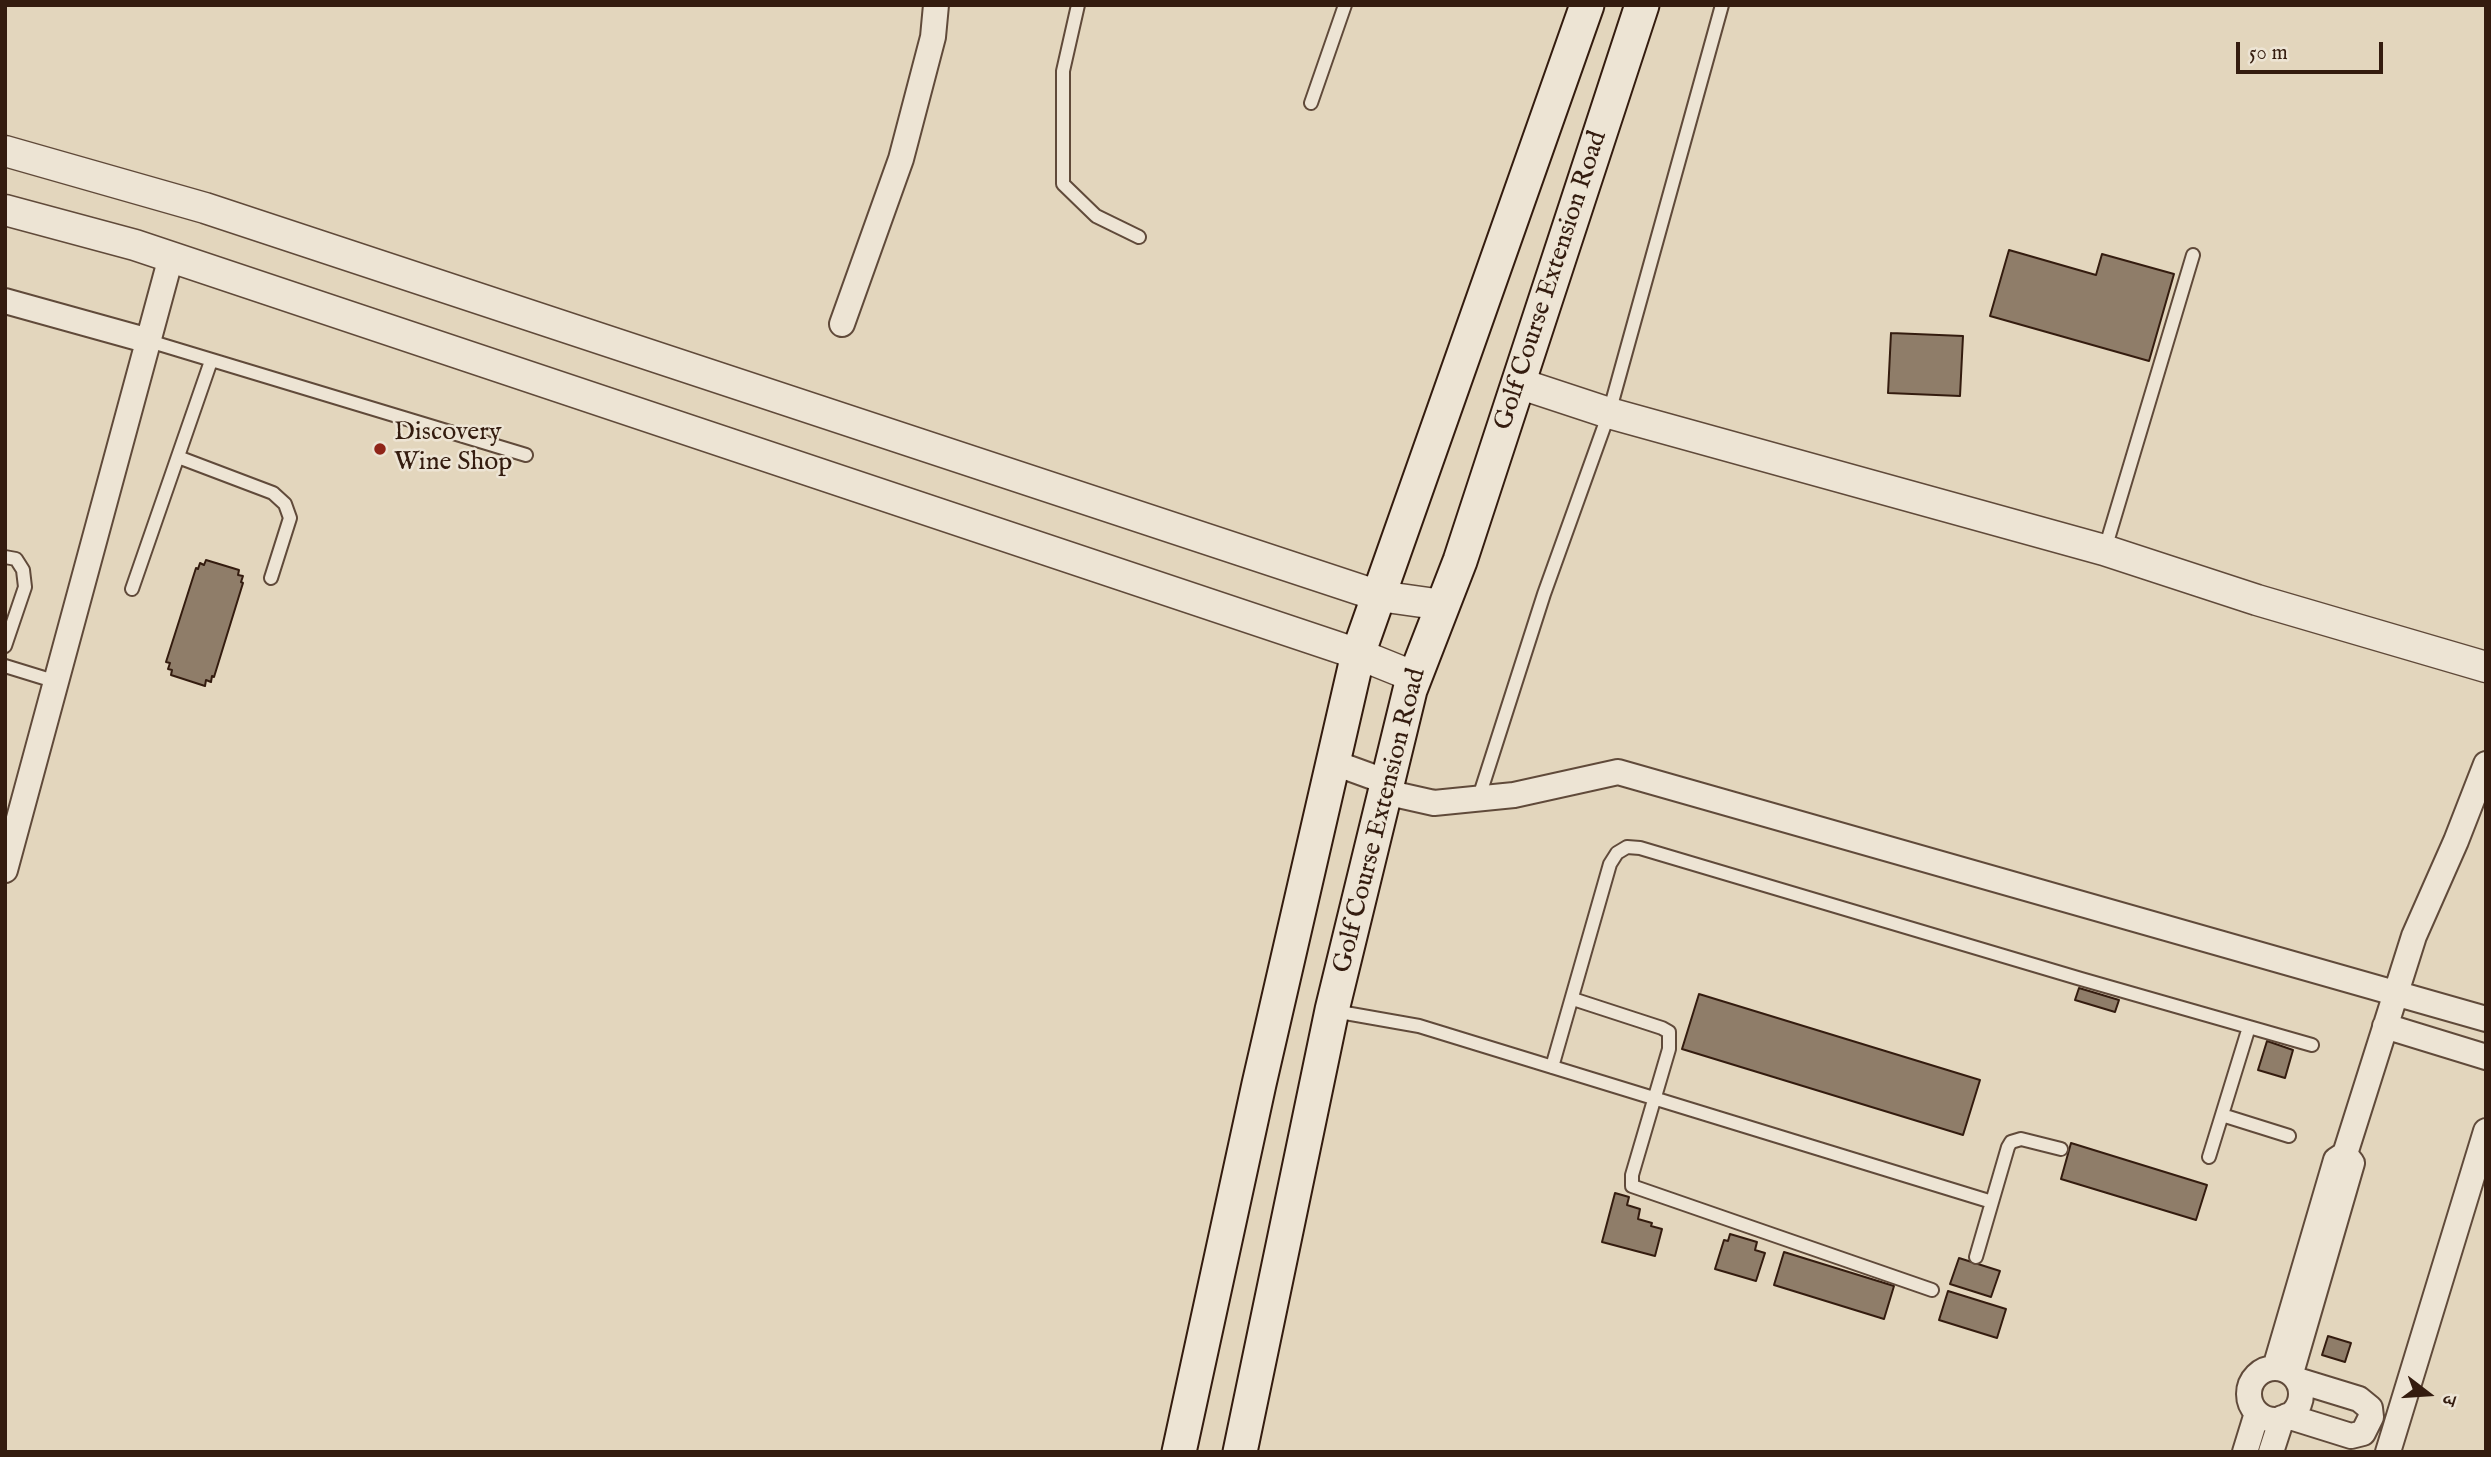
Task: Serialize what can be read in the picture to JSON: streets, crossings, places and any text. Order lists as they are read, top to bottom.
{
  "streets": {
    "main road": ["Golf Course Extension Road"]
  },
  "places": ["Discovery Wine Shop"],
  "scale_bar": "50 m",
  "north": "right"
}
